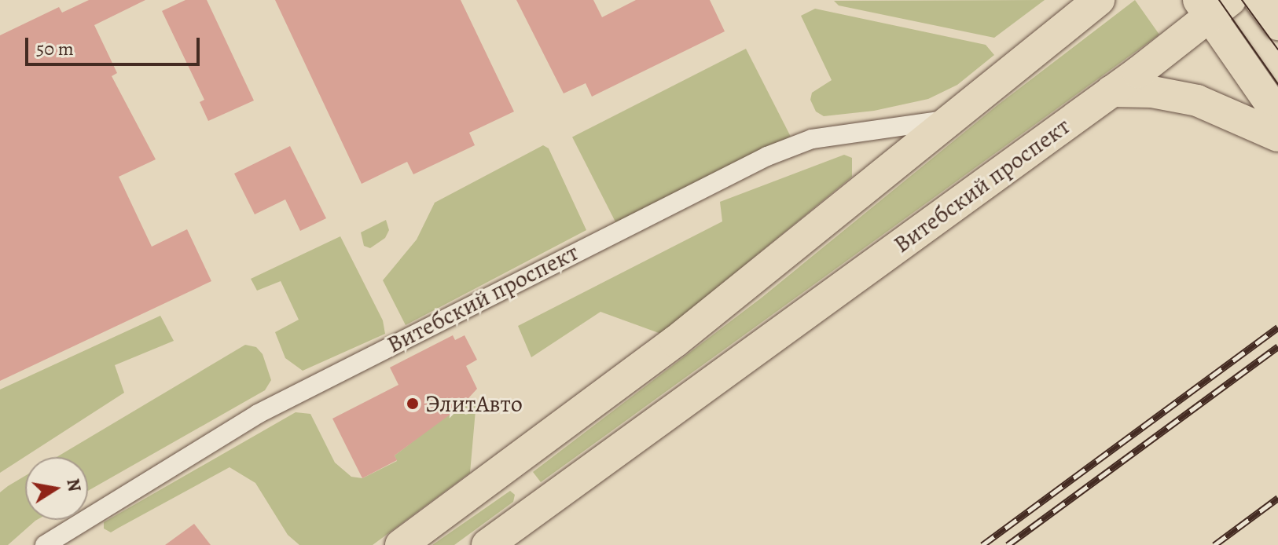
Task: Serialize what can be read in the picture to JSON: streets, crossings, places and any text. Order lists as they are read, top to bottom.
{
  "streets": {
    "main road": ["Витебский проспект"]
  },
  "places": ["ЭлитАвто"],
  "scale_bar": "50 m",
  "north": "right"
}
